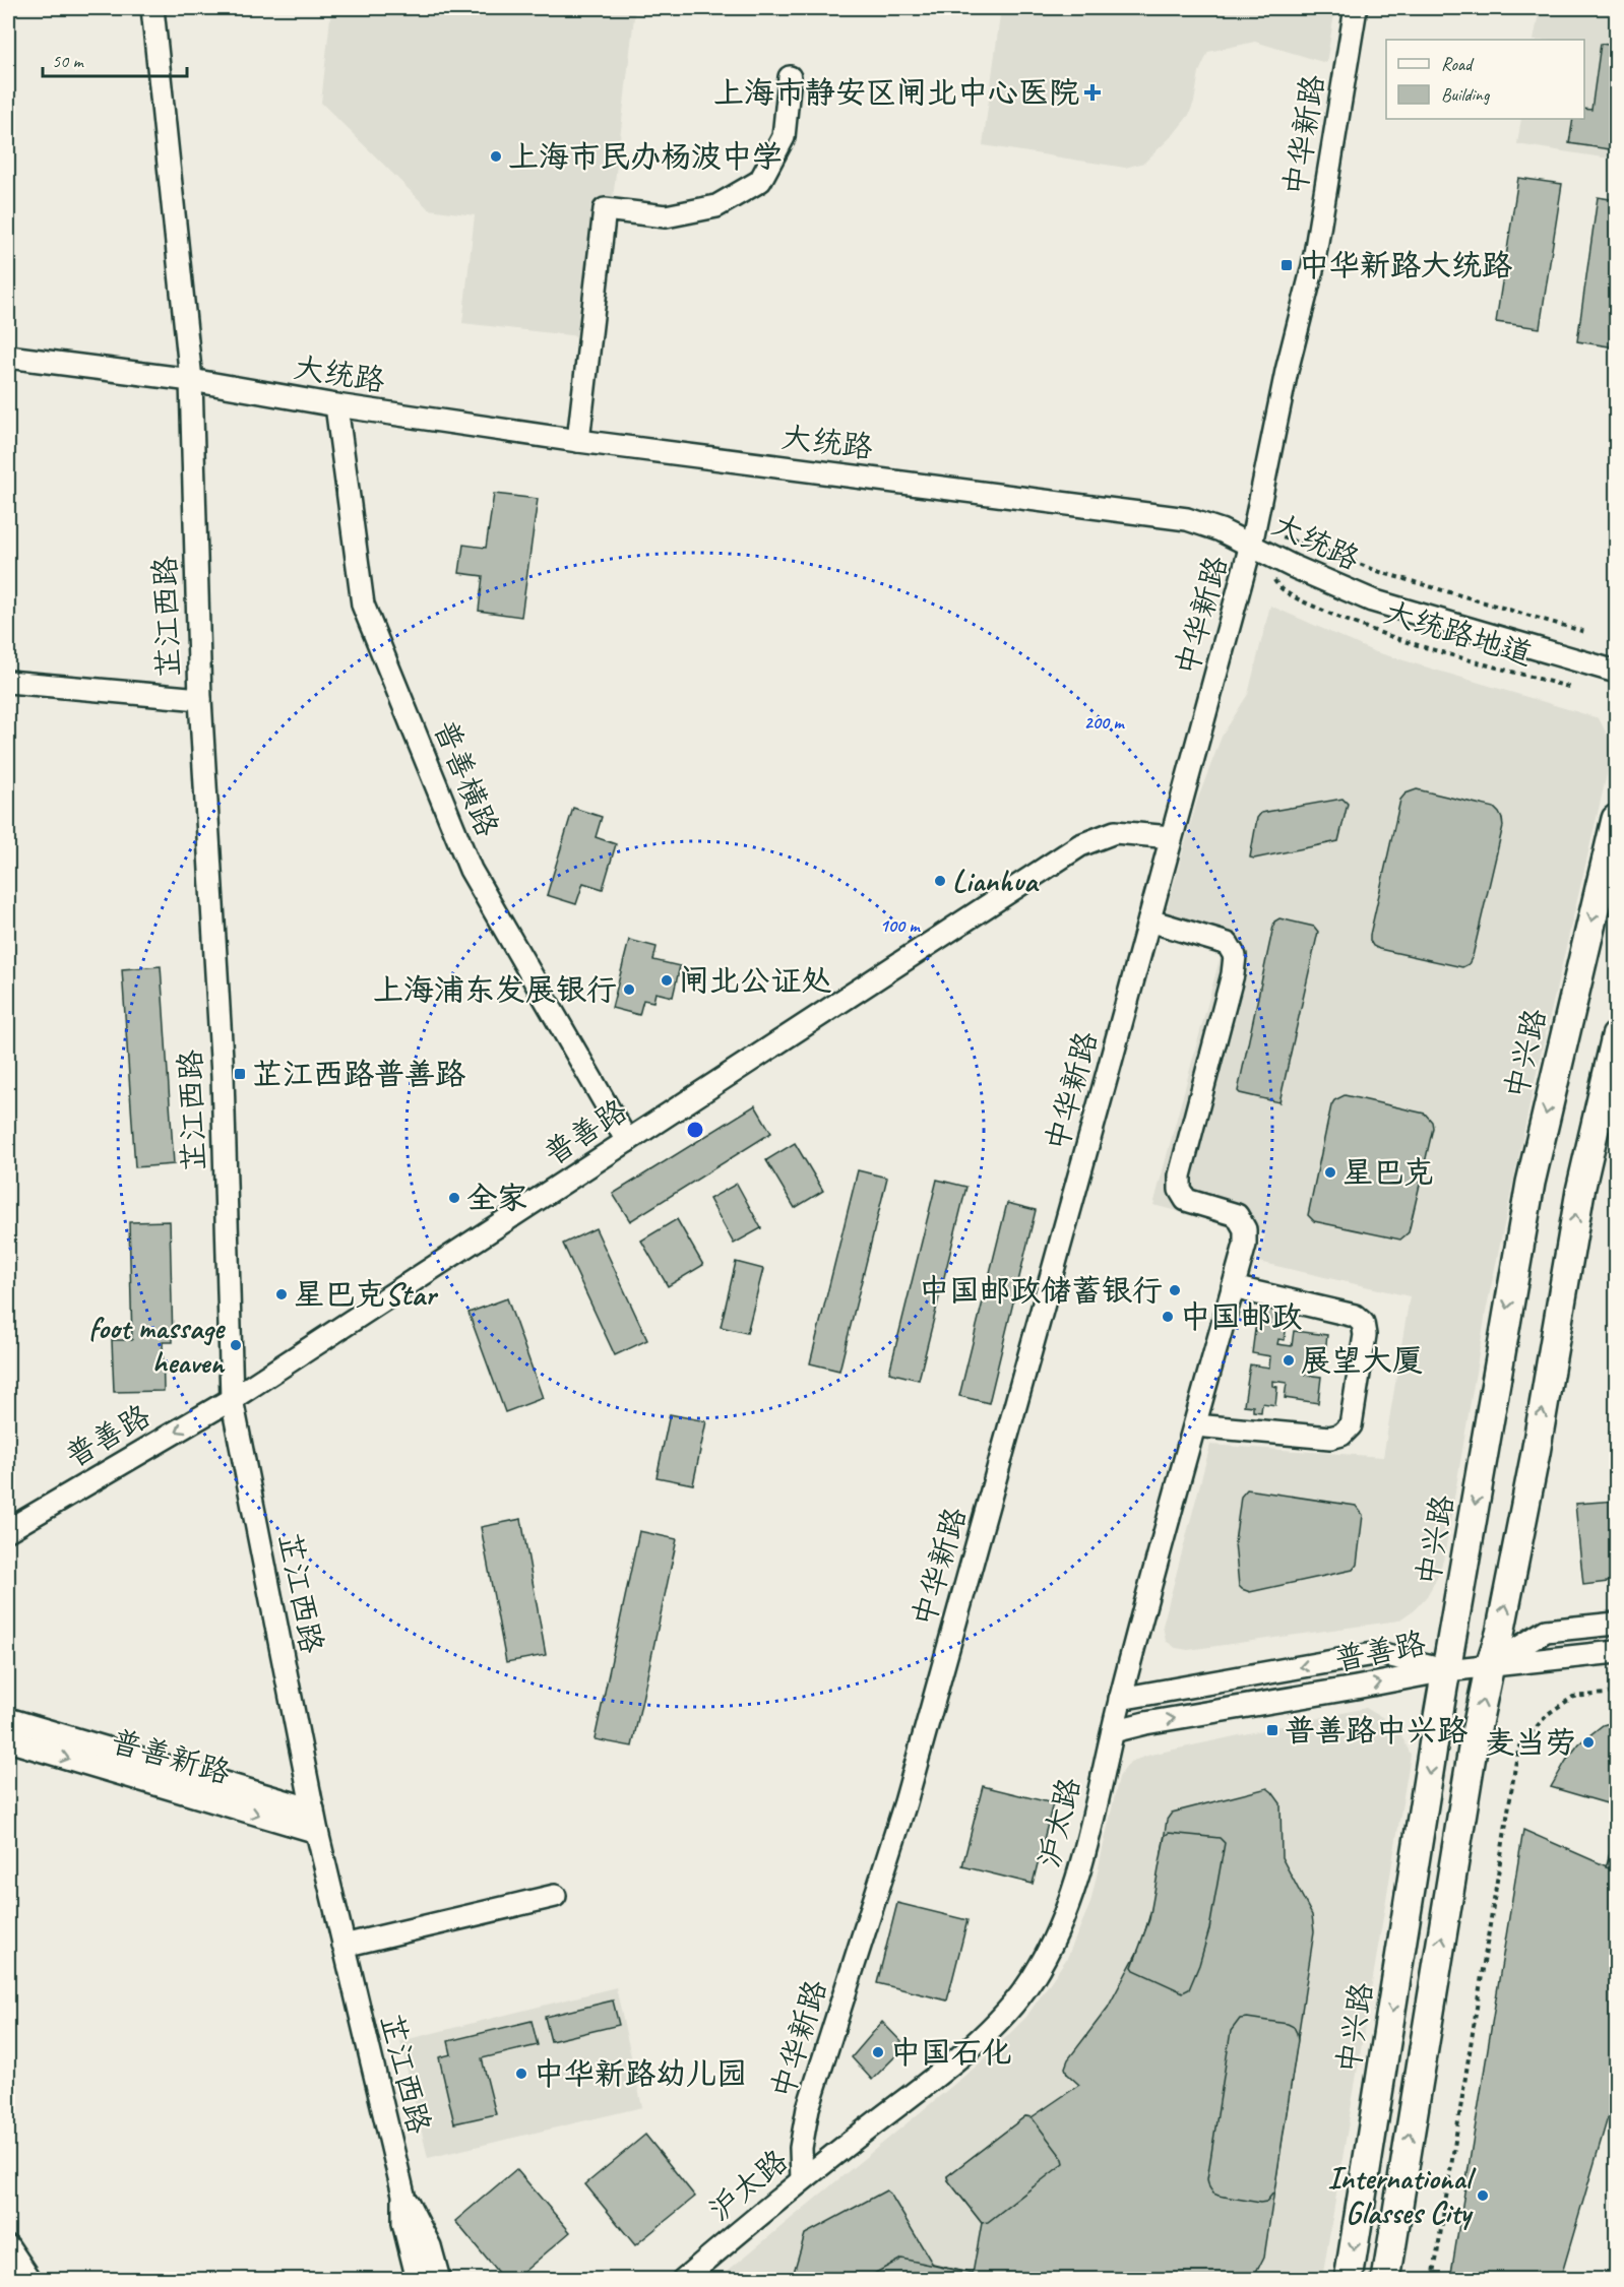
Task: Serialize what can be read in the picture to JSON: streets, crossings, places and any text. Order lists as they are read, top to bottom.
{
  "streets": {
    "main road": ["中兴路"],
    "street": [
      "中华新路",
      "大统路",
      "芷江西路",
      "普善横路",
      "普善路",
      "普善新路",
      "沪太路"
    ],
    "path": ["大统路地道"]
  },
  "crossings": [
    ["中华新路", "大统路"],
    ["中华新路", "普善路"],
    ["中华新路", "沪太路"],
    ["大统路", "芷江西路"],
    ["大统路", "普善横路"],
    ["芷江西路", "普善路"],
    ["芷江西路", "普善新路"],
    ["普善横路", "普善路"],
    ["中兴路", "普善路"],
    ["普善路", "沪太路"]
  ],
  "places": {
    "health": ["上海市静安区闸北中心医院"],
    "other": [
      "上海市民办杨波中学",
      "Lianhua",
      "闸北公证处",
      "上海浦东发展银行",
      "星巴克",
      "全家",
      "中国邮政储蓄银行",
      "星巴克Star",
      "中国邮政",
      "foot massage heaven",
      "展望大厦",
      "麦当劳",
      "中国石化",
      "中华新路幼儿园",
      "International Glasses City"
    ],
    "transit": ["中华新路大统路", "芷江西路普善路", "普善路中兴路"]
  },
  "legend": ["Road", "Building"],
  "scale_bar": "50 m",
  "rings": ["200 m", "100 m"]
}
